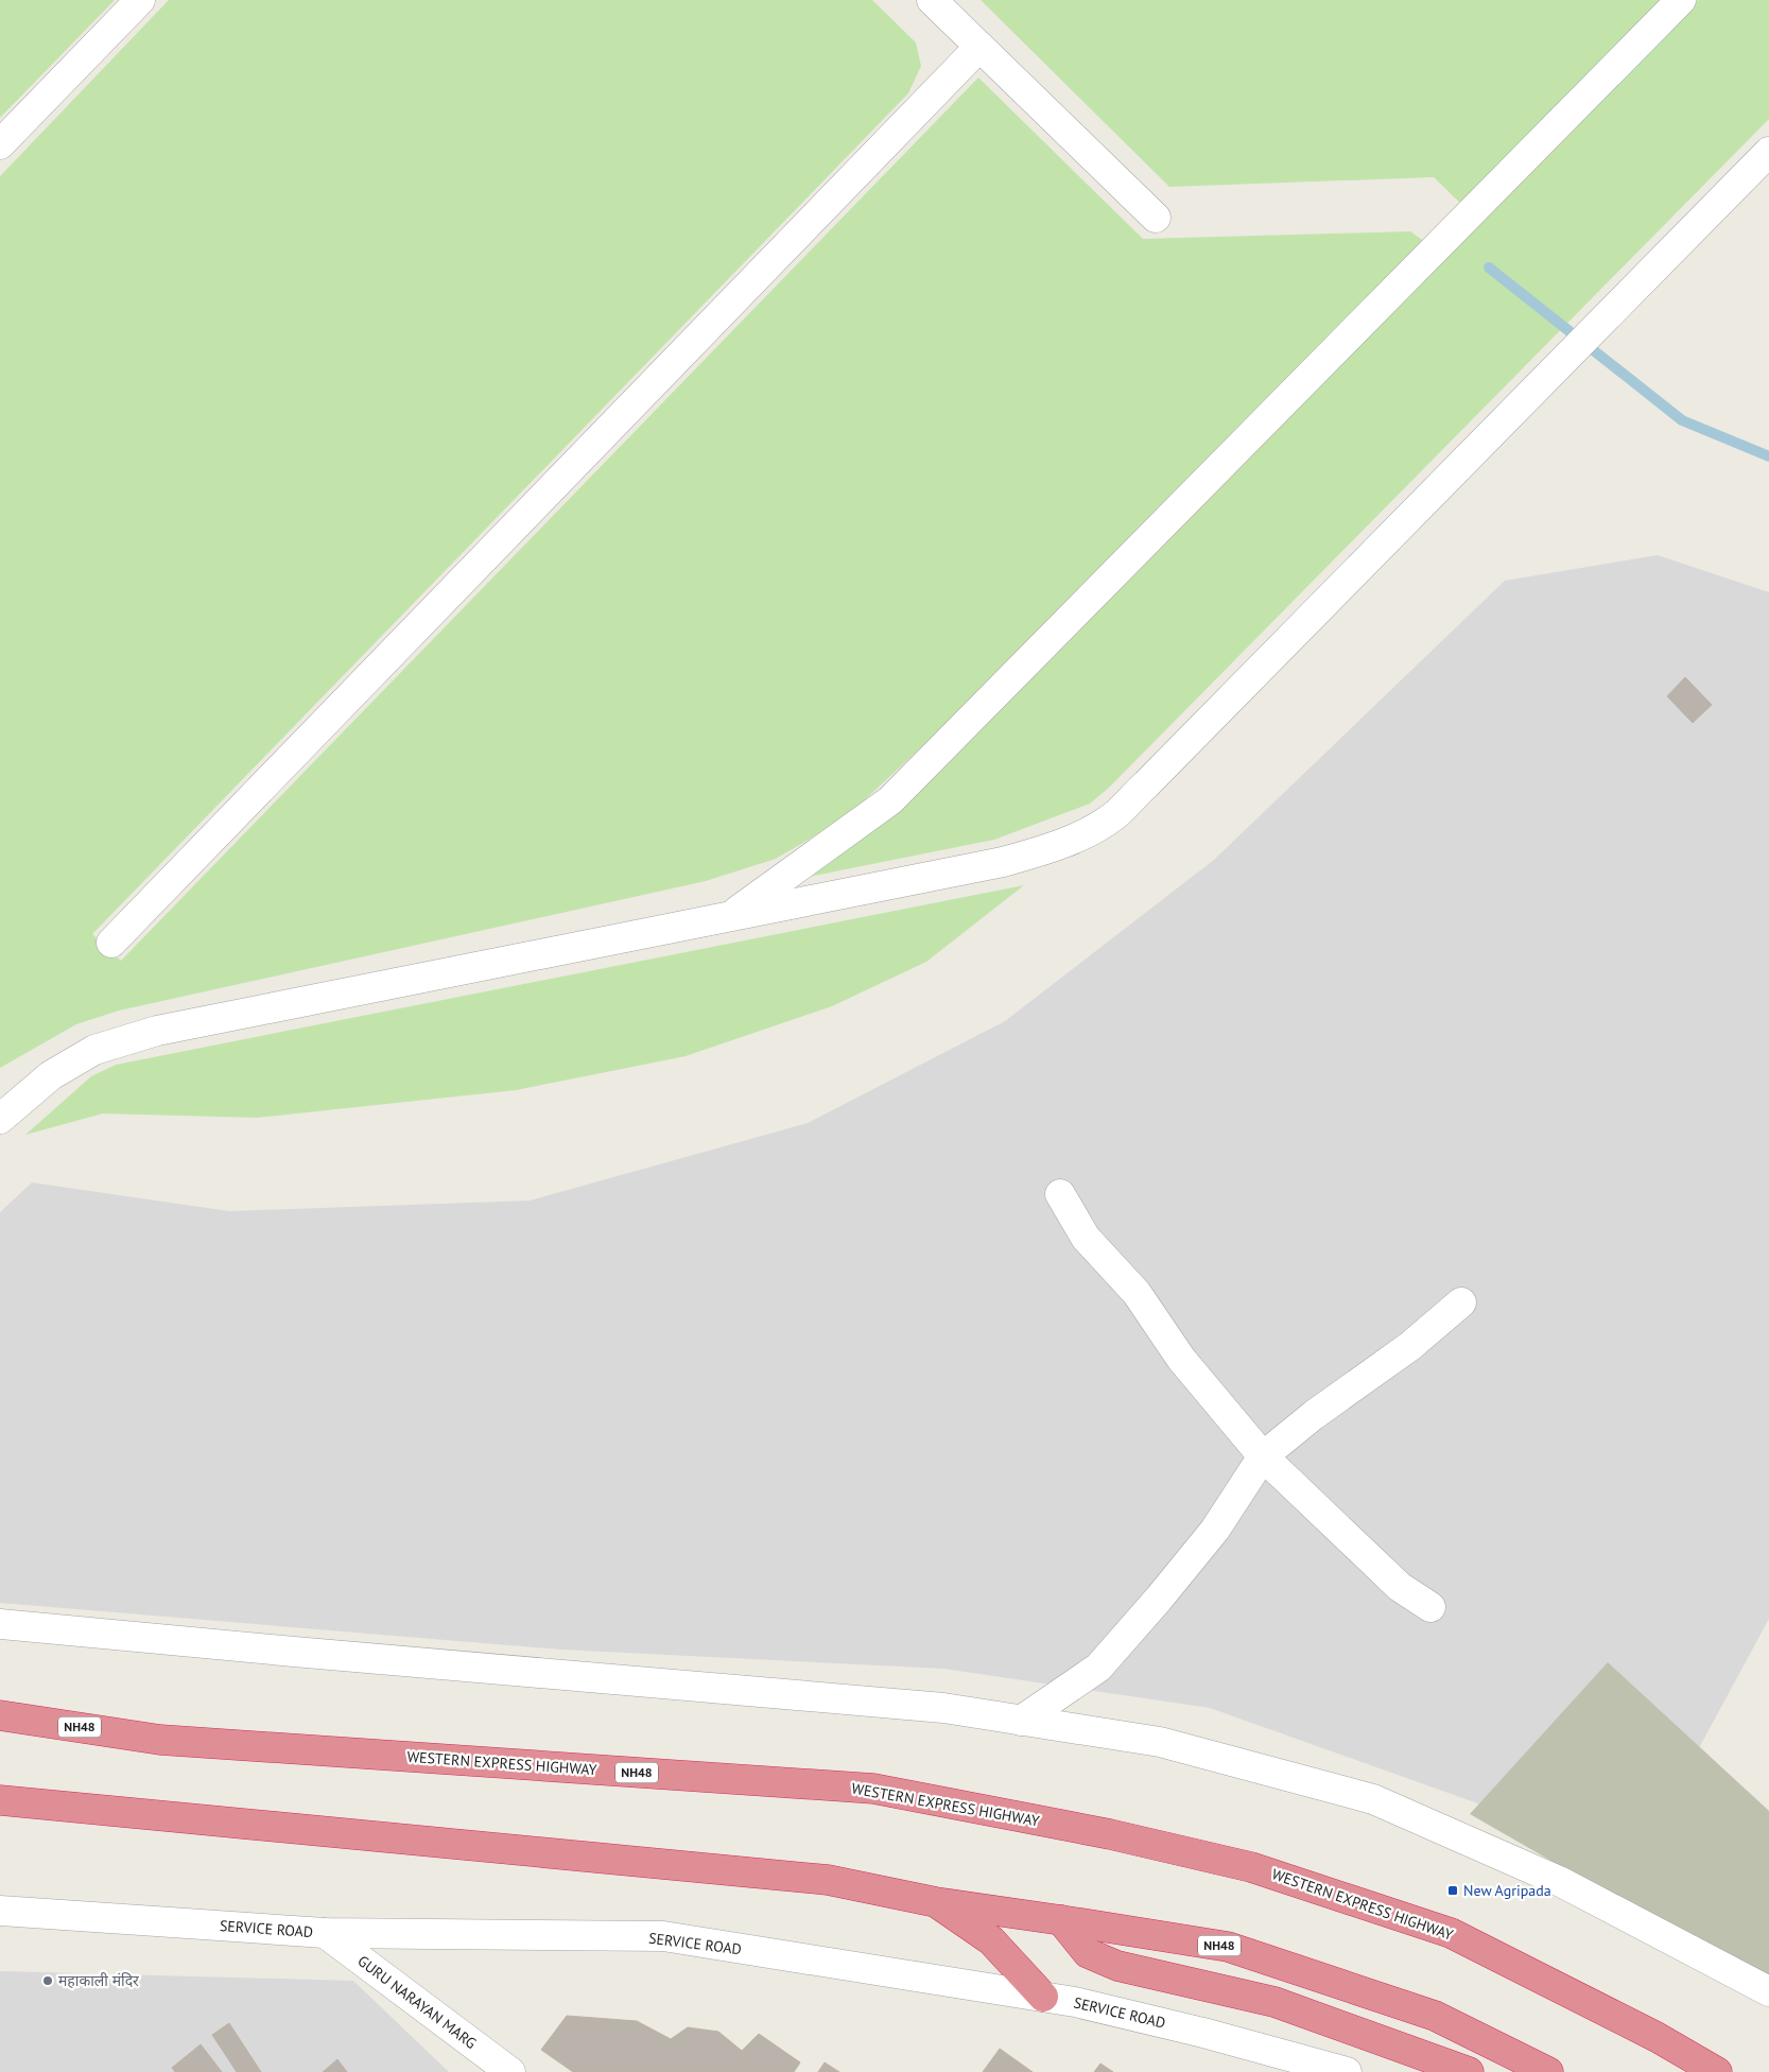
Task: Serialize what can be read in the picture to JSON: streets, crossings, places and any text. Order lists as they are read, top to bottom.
{
  "streets": {
    "highway": ["NH48", "WESTERN EXPRESS HIGHWAY"],
    "street": ["SERVICE ROAD", "GURU NARAYAN MARG"]
  },
  "crossings": [
    ["SERVICE ROAD", "GURU NARAYAN MARG"]
  ],
  "places": {
    "transit": ["New Agripada"],
    "other": ["महाकाली मंदिर"]
  }
}
